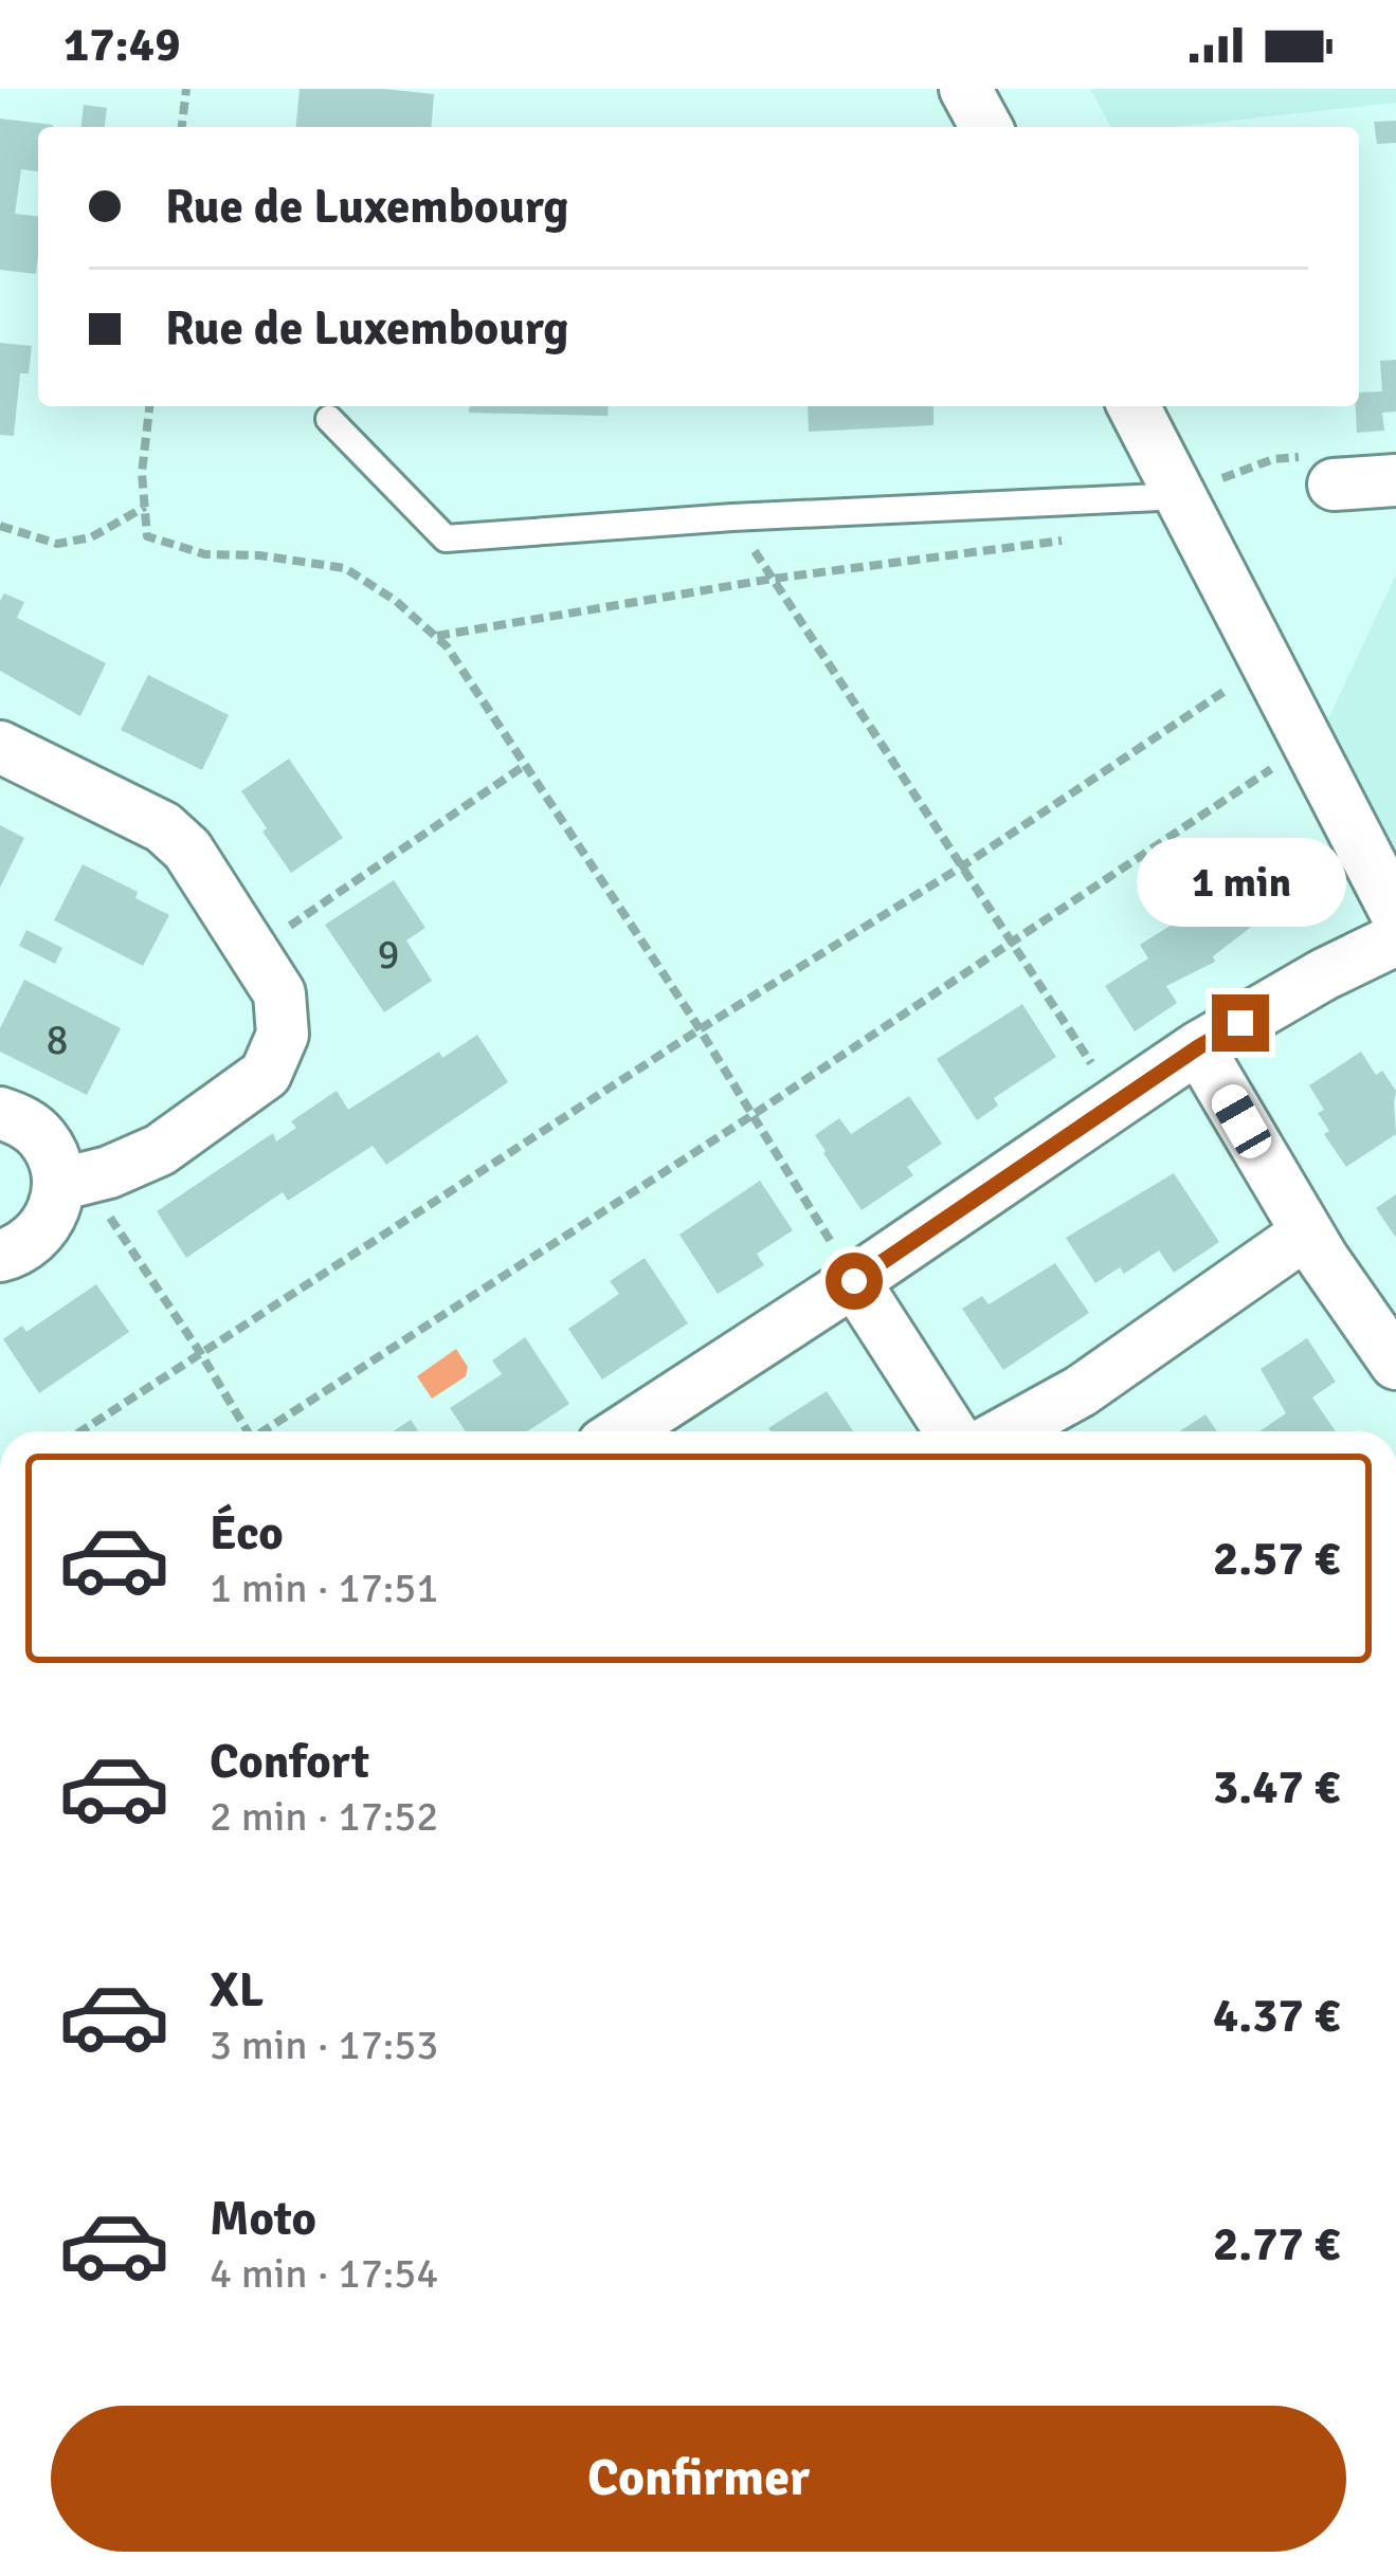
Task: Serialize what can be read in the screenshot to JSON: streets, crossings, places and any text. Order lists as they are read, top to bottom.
{
  "house_numbers": ["9", "8"],
  "page": {
    "status": "17:49",
    "banner": ["Rue de Luxembourg", "Rue de Luxembourg"],
    "bubble": "1 min",
    "list": [
      {
        "name": "Éco",
        "note": "1 min · 17:51",
        "value": "2.57 €"
      },
      {
        "name": "Confort",
        "note": "2 min · 17:52",
        "value": "3.47 €"
      },
      {
        "name": "XL",
        "note": "3 min · 17:53",
        "value": "4.37 €"
      },
      {
        "name": "Moto",
        "note": "4 min · 17:54",
        "value": "2.77 €"
      }
    ],
    "buttons": "Confirmer"
  }
}
